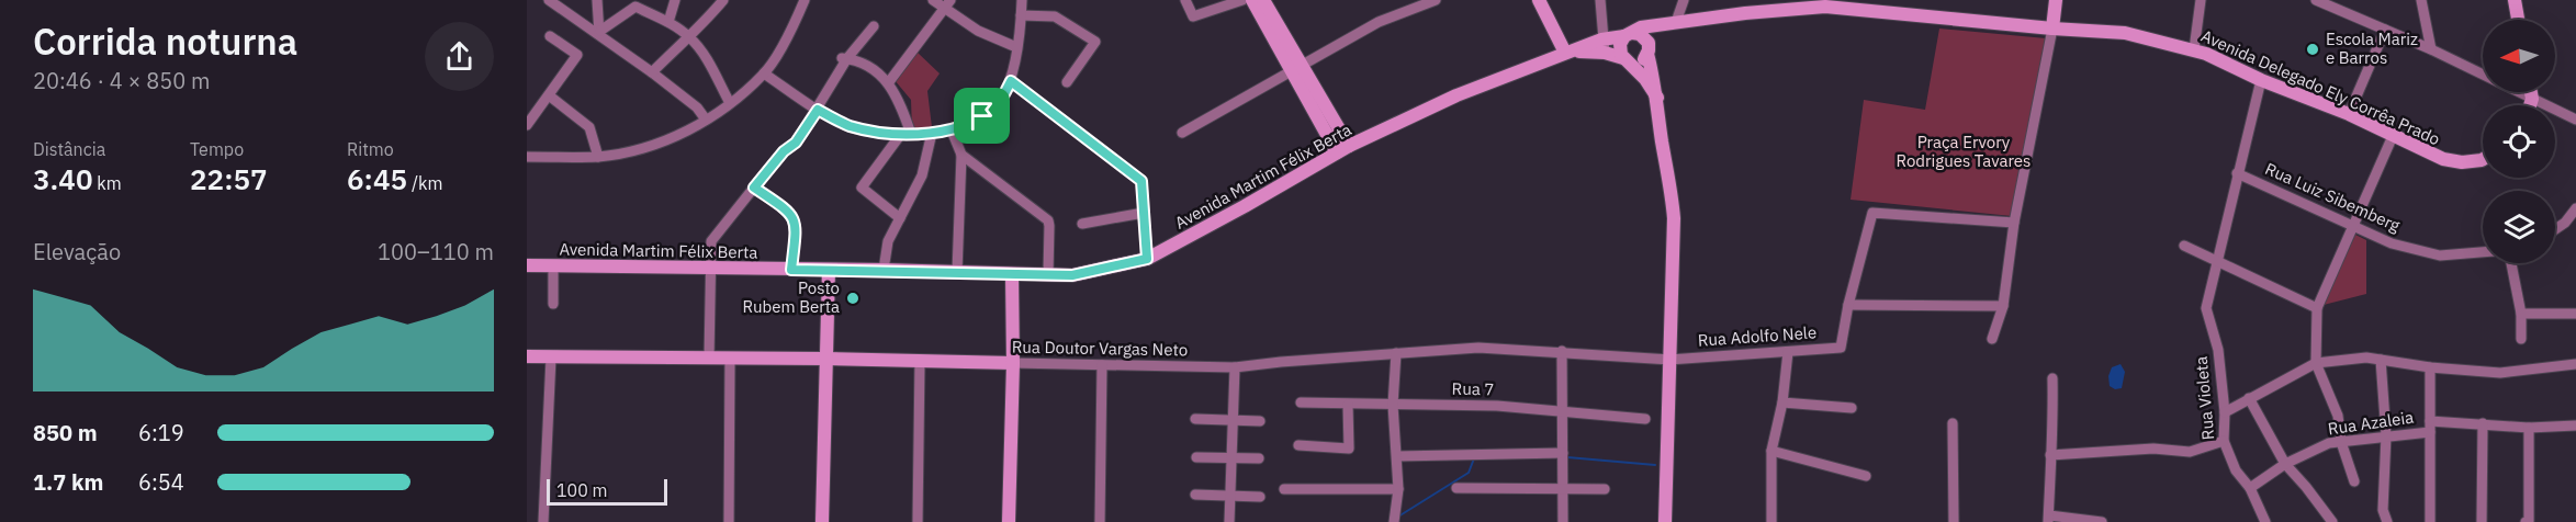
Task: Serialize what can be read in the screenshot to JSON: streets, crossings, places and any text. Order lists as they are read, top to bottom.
{
  "streets": {
    "main road": ["Avenida Delegado Ely Corrêa Prado", "Avenida Martim Félix Berta", "Rua Doutor Vargas Neto"],
    "street": [
      "Rua Luiz Sibemberg",
      "Rua Adolfo Nele",
      "Rua 7",
      "Rua Violeta",
      "Rua Azaleia"
    ]
  },
  "crossings": [
    ["Avenida Delegado Ely Corrêa Prado", "Avenida Martim Félix Berta"],
    ["Avenida Delegado Ely Corrêa Prado", "Rua Violeta"],
    ["Rua Luiz Sibemberg", "Rua Violeta"],
    ["Rua Adolfo Nele", "Rua Doutor Vargas Neto"],
    ["Rua Violeta", "Rua Azaleia"]
  ],
  "parks": ["Praça Ervory Rodrigues Tavares"],
  "places": ["Escola Mariz e Barros", "Posto Rubem Berta"],
  "scale_bar": "100 m",
  "north": "left",
  "page": {
    "heading": ["Corrida noturna", "20:46 · 4 × 850 m"],
    "stats": [
      ["Distância", "3.40 km"],
      ["Tempo", "22:57"],
      ["Ritmo", "6:45 /km"]
    ],
    "chart": ["Elevação", "100–110 m"],
    "list": [
      {
        "name": "850 m",
        "note": "6:19"
      },
      {
        "name": "1.7 km",
        "note": "6:54"
      }
    ],
    "scale": "100 m"
  }
}
